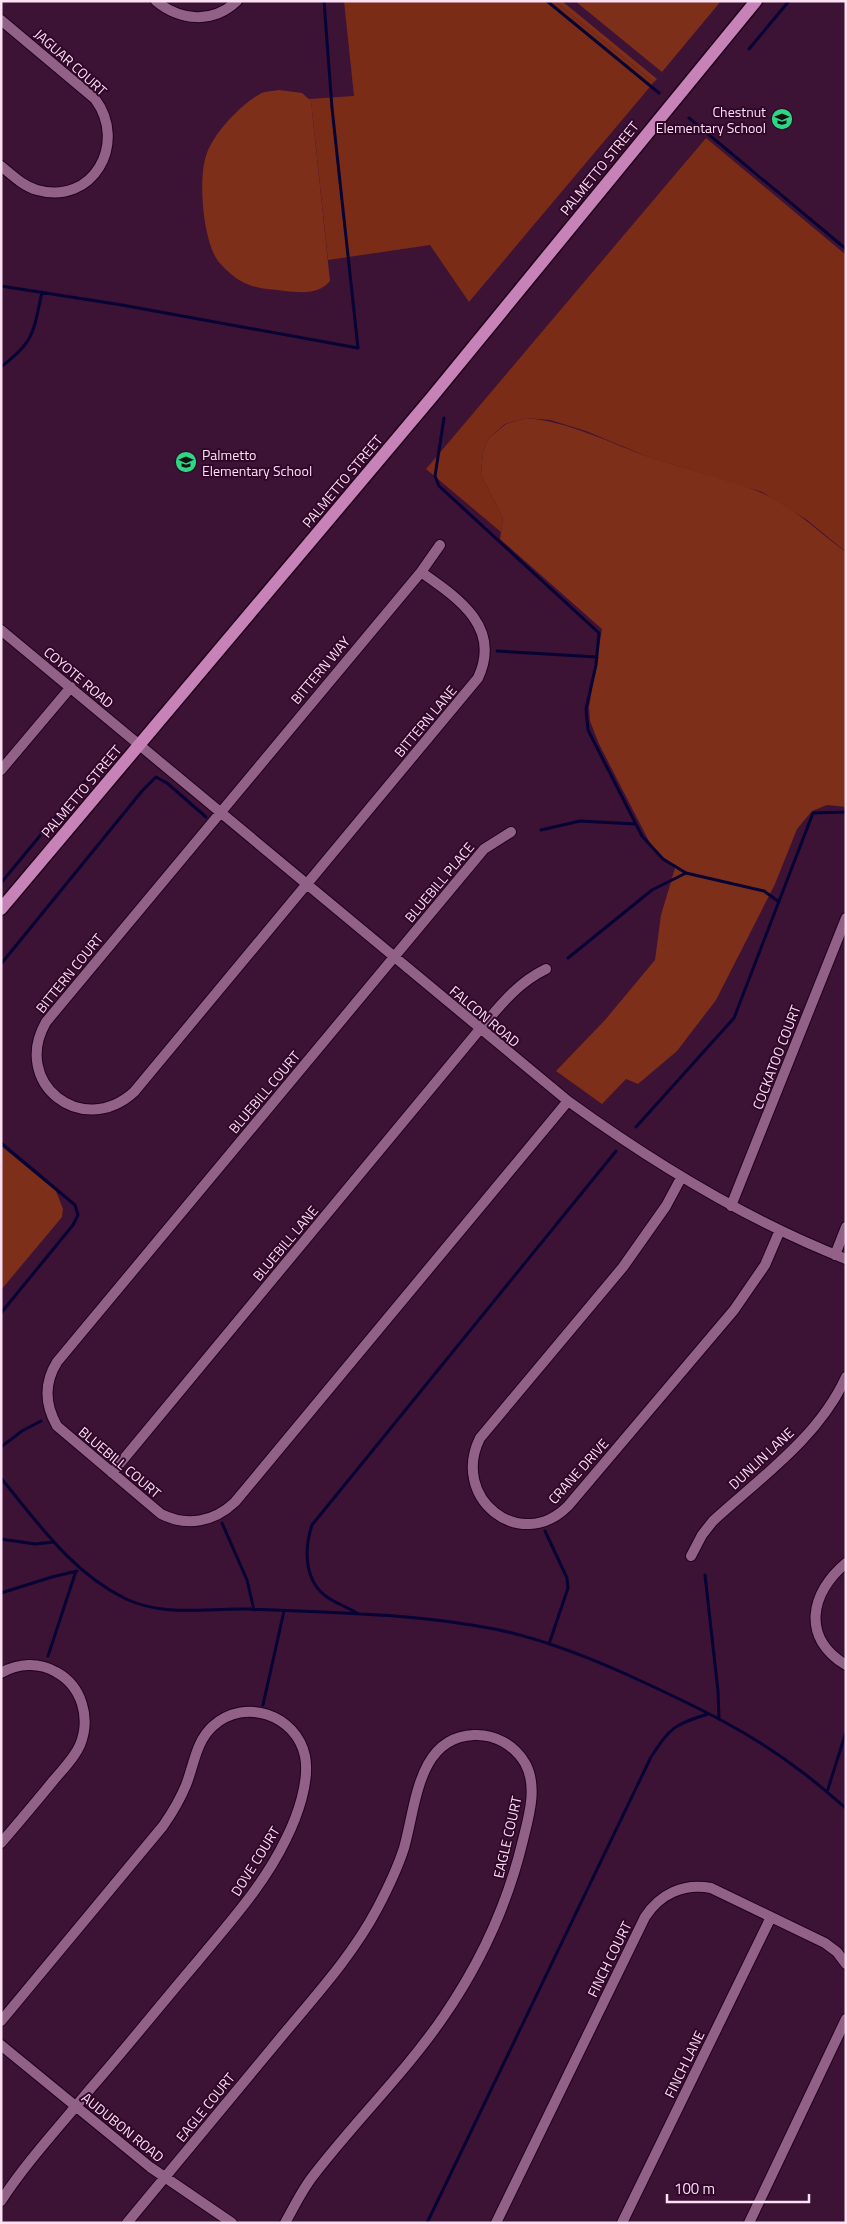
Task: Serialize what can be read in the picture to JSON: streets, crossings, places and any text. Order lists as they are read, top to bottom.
{
  "streets": {
    "main road": ["PALMETTO STREET"],
    "street": [
      "JAGUAR COURT",
      "BITTERN WAY",
      "COYOTE ROAD",
      "BITTERN LANE",
      "BLUEBILL PLACE",
      "BITTERN COURT",
      "FALCON ROAD",
      "COCKATOO COURT",
      "BLUEBILL COURT",
      "BLUEBILL LANE",
      "DUNLIN LANE",
      "CRANE DRIVE",
      "EAGLE COURT",
      "DOVE COURT",
      "FINCH COURT",
      "FINCH LANE",
      "AUDUBON ROAD"
    ]
  },
  "crossings": [
    ["PALMETTO STREET", "COYOTE ROAD"],
    ["PALMETTO STREET", "FALCON ROAD"],
    ["BITTERN WAY", "BITTERN LANE"],
    ["BITTERN WAY", "BITTERN COURT"],
    ["BITTERN WAY", "FALCON ROAD"],
    ["COYOTE ROAD", "FALCON ROAD"],
    ["BITTERN LANE", "BITTERN COURT"],
    ["BITTERN LANE", "FALCON ROAD"],
    ["BLUEBILL PLACE", "FALCON ROAD"],
    ["BLUEBILL PLACE", "BLUEBILL COURT"],
    ["BITTERN COURT", "FALCON ROAD"],
    ["FALCON ROAD", "COCKATOO COURT"],
    ["FALCON ROAD", "BLUEBILL COURT"],
    ["FALCON ROAD", "BLUEBILL LANE"],
    ["FALCON ROAD", "CRANE DRIVE"],
    ["BLUEBILL COURT", "BLUEBILL LANE"],
    ["EAGLE COURT", "AUDUBON ROAD"],
    ["DOVE COURT", "AUDUBON ROAD"],
    ["FINCH COURT", "FINCH LANE"]
  ],
  "places": {
    "school or university": ["Chestnut Elementary School", "Palmetto Elementary School"]
  },
  "scale_bar": "100 m"
}
